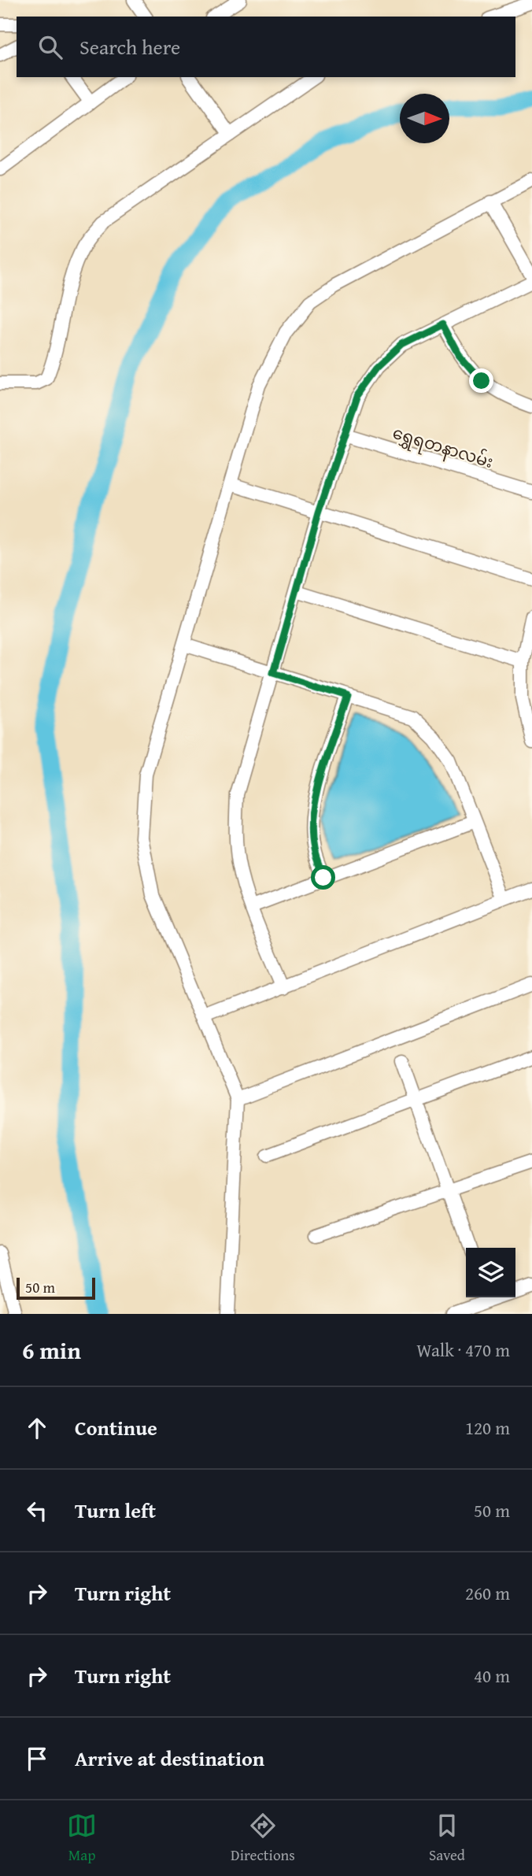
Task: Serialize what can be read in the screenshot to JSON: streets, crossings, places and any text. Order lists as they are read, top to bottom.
{
  "streets": {
    "street": ["ရွှေရတနာလမ်း"]
  },
  "scale_bar": "50 m",
  "north": "right",
  "page": {
    "search": "Search here",
    "scale": "50 m",
    "heading": ["6 min", "Walk · 470 m"],
    "list": [
      ["Continue", "120 m"],
      ["Turn left", "50 m"],
      ["Turn right", "260 m"],
      ["Turn right", "40 m"],
      "Arrive at destination"
    ],
    "nav": ["Map", "Directions", "Saved"]
  }
}
